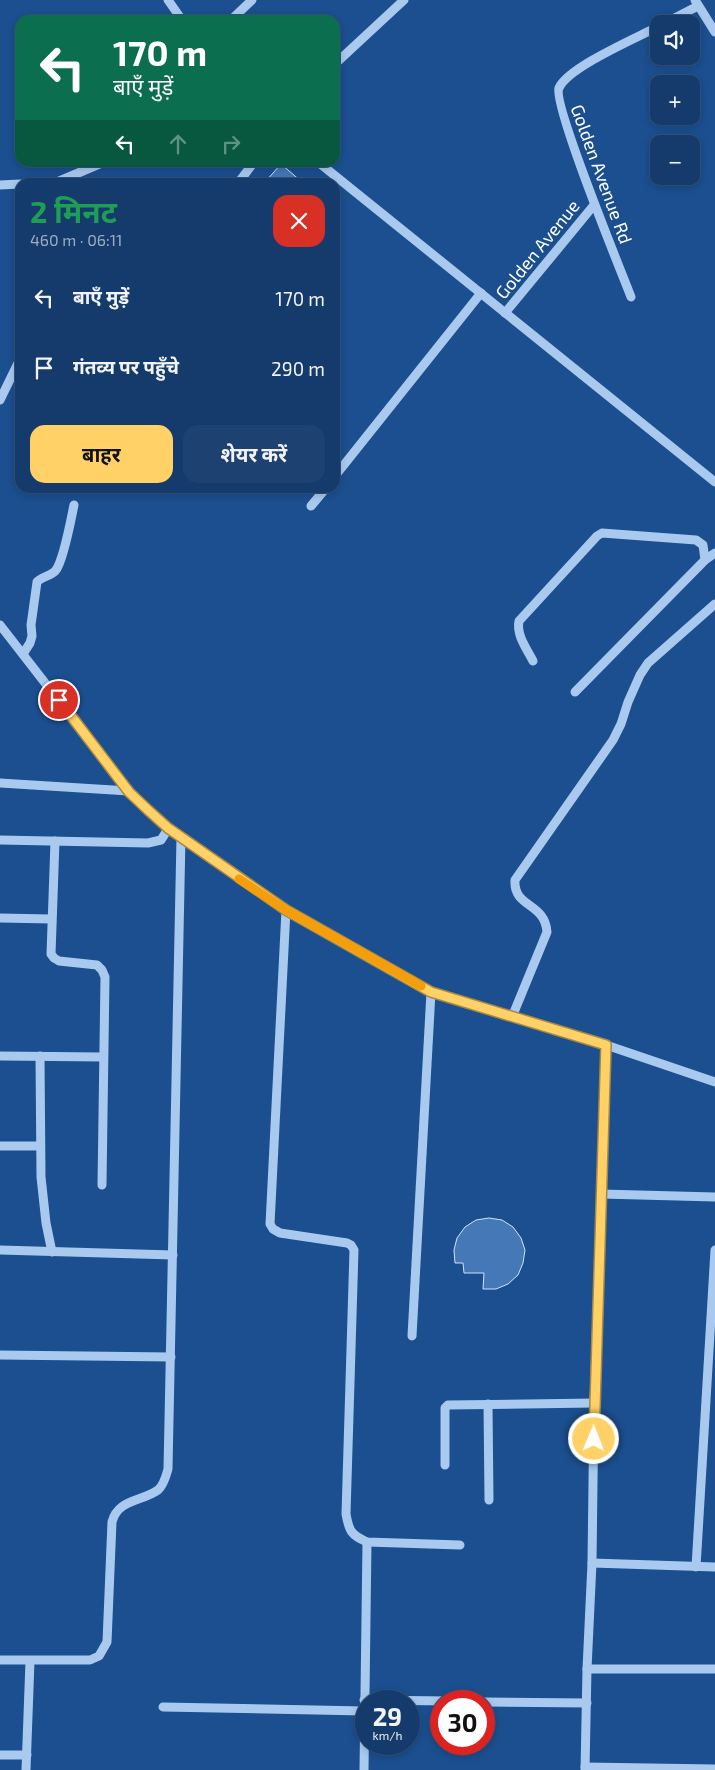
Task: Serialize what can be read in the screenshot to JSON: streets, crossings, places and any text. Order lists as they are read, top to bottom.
{
  "streets": {
    "street": ["Golden Avenue Rd", "Golden Avenue"]
  },
  "crossings": [
    ["Golden Avenue Rd", "Golden Avenue"]
  ],
  "page": {
    "map_buttons": ["+", "−"],
    "turn": ["170 m", "बाएँ मुड़ें"],
    "heading": ["2 मिनट", "460 m · 06:11"],
    "list": [
      {
        "name": "बाएँ मुड़ें",
        "value": "170 m"
      },
      {
        "name": "गंतव्य पर पहुँचे",
        "value": "290 m"
      }
    ],
    "buttons": ["बाहर", "शेयर करें"],
    "speed": "29 km/h",
    "limit": "30"
  }
}
